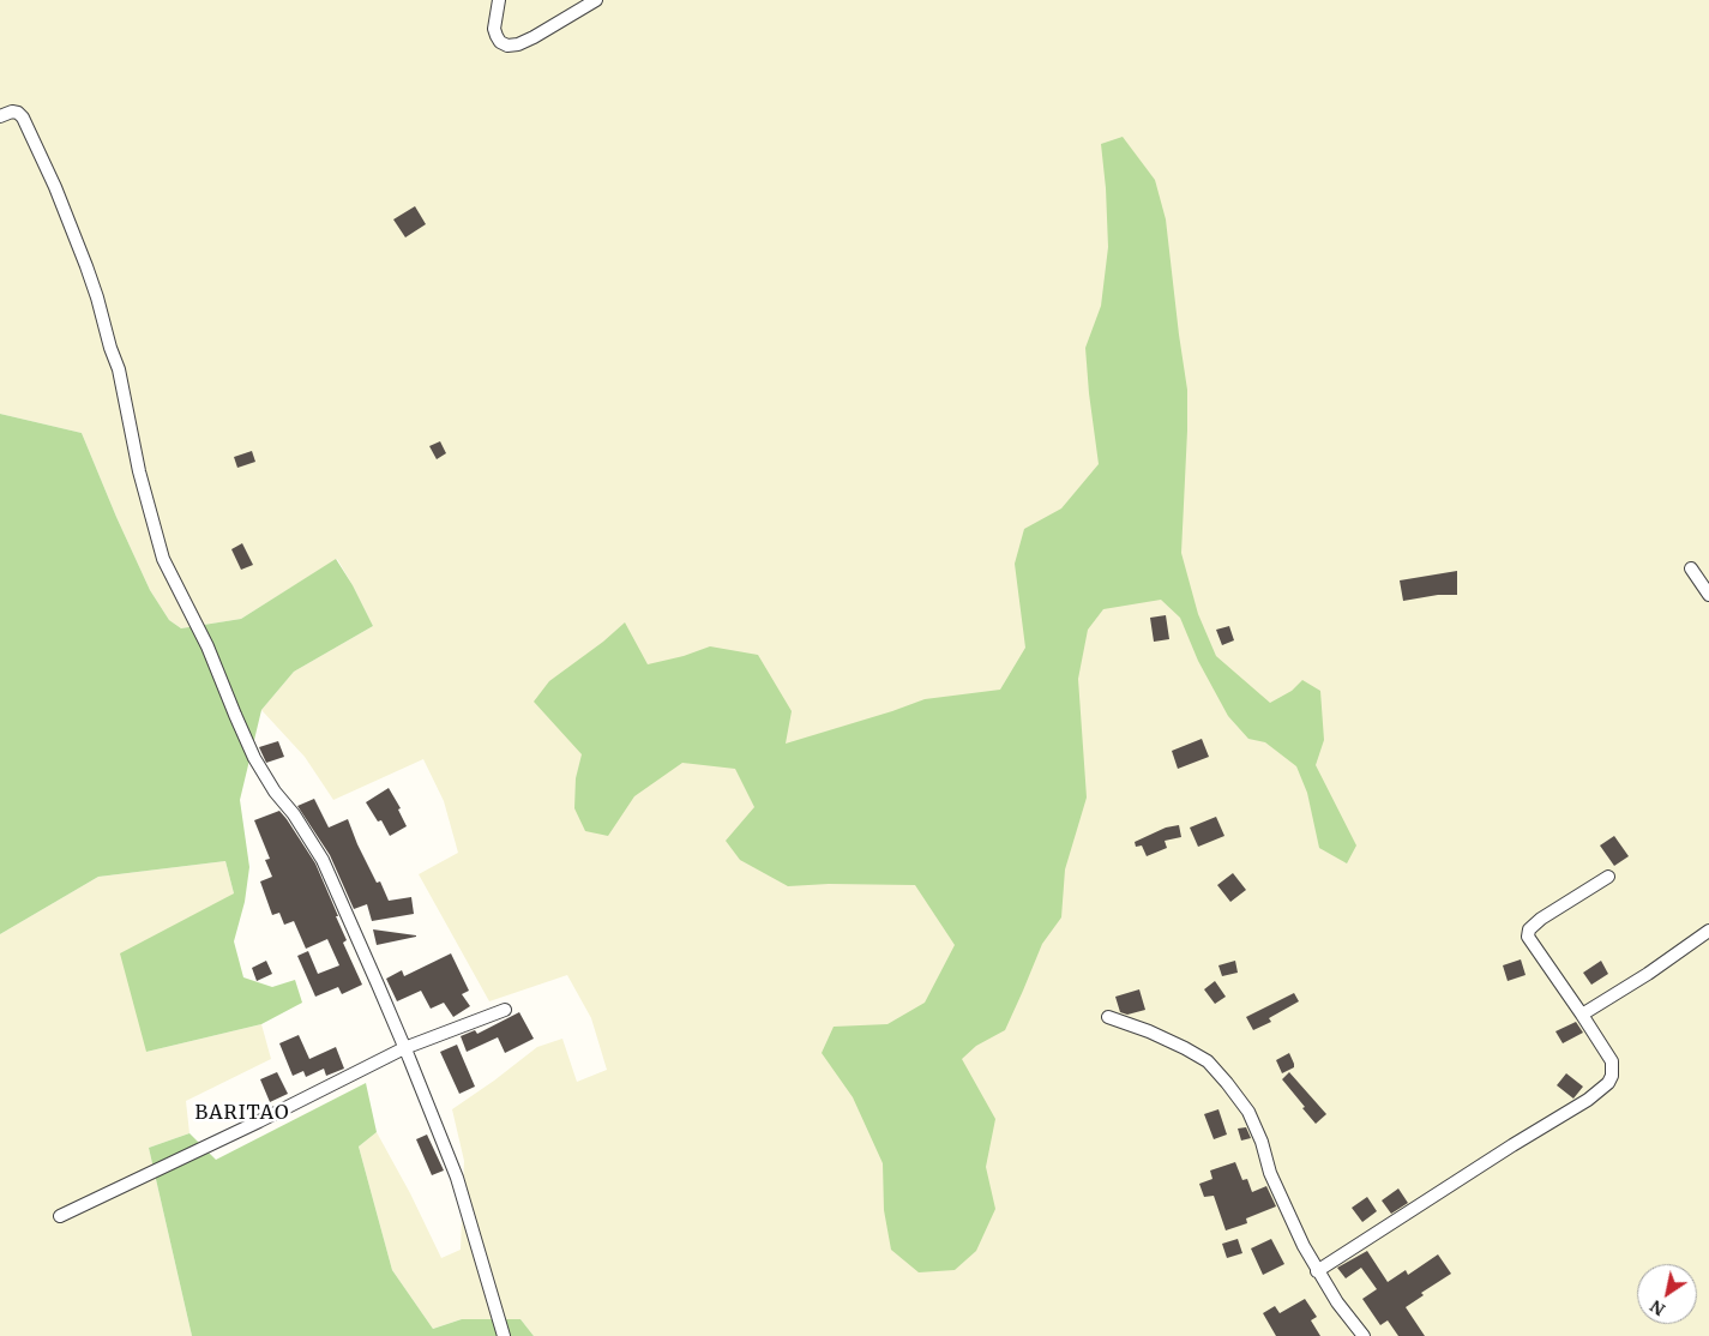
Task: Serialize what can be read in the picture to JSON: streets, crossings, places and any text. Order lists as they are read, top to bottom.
{
  "districts": ["BARITAO"],
  "north": "bottom left"
}
